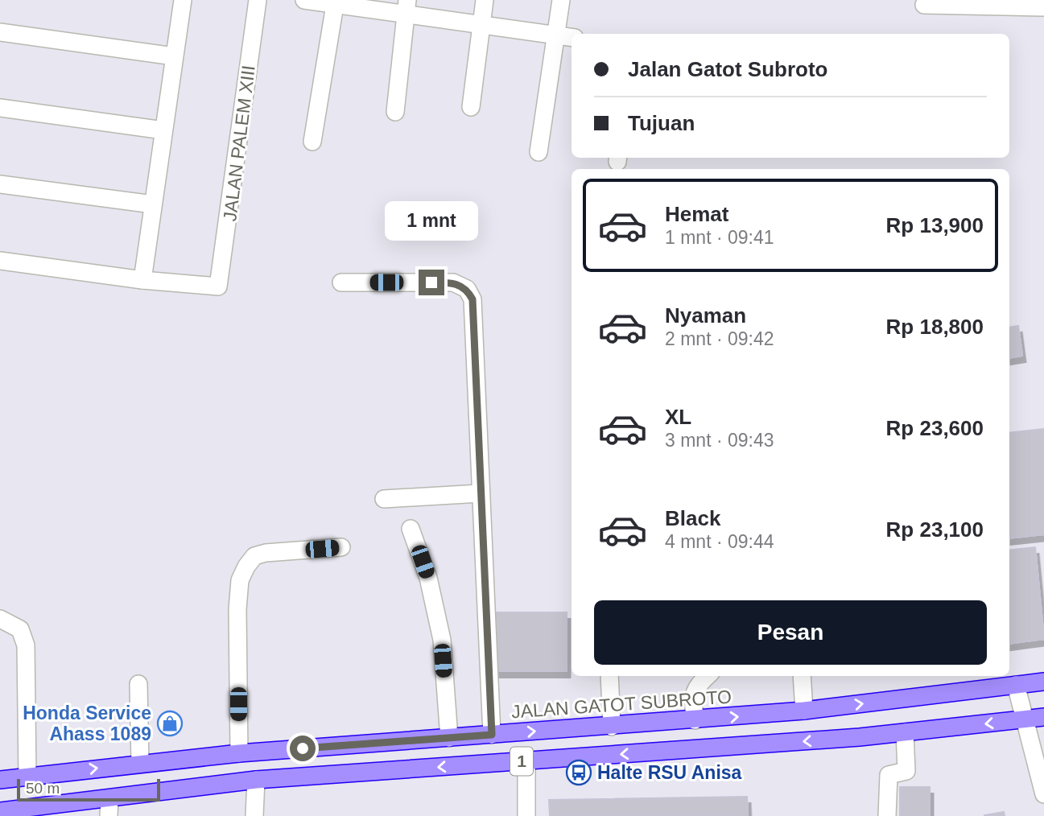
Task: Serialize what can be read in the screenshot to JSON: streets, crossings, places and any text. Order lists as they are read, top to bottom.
{
  "streets": {
    "highway": ["JALAN GATOT SUBROTO", "1"],
    "street": ["JALAN PALEM XIII"]
  },
  "places": {
    "shop": ["Honda Service Ahass 1089"],
    "bus stop": ["Halte RSU Anisa"]
  },
  "scale_bar": "50 m",
  "page": {
    "banner": ["Jalan Gatot Subroto", "Tujuan"],
    "list": [
      {
        "name": "Hemat",
        "note": "1 mnt · 09:41",
        "value": "Rp 13,900"
      },
      {
        "name": "Nyaman",
        "note": "2 mnt · 09:42",
        "value": "Rp 18,800"
      },
      {
        "name": "XL",
        "note": "3 mnt · 09:43",
        "value": "Rp 23,600"
      },
      {
        "name": "Black",
        "note": "4 mnt · 09:44",
        "value": "Rp 23,100"
      }
    ],
    "bubble": "1 mnt",
    "buttons": "Pesan",
    "scale": "50 m"
  }
}
